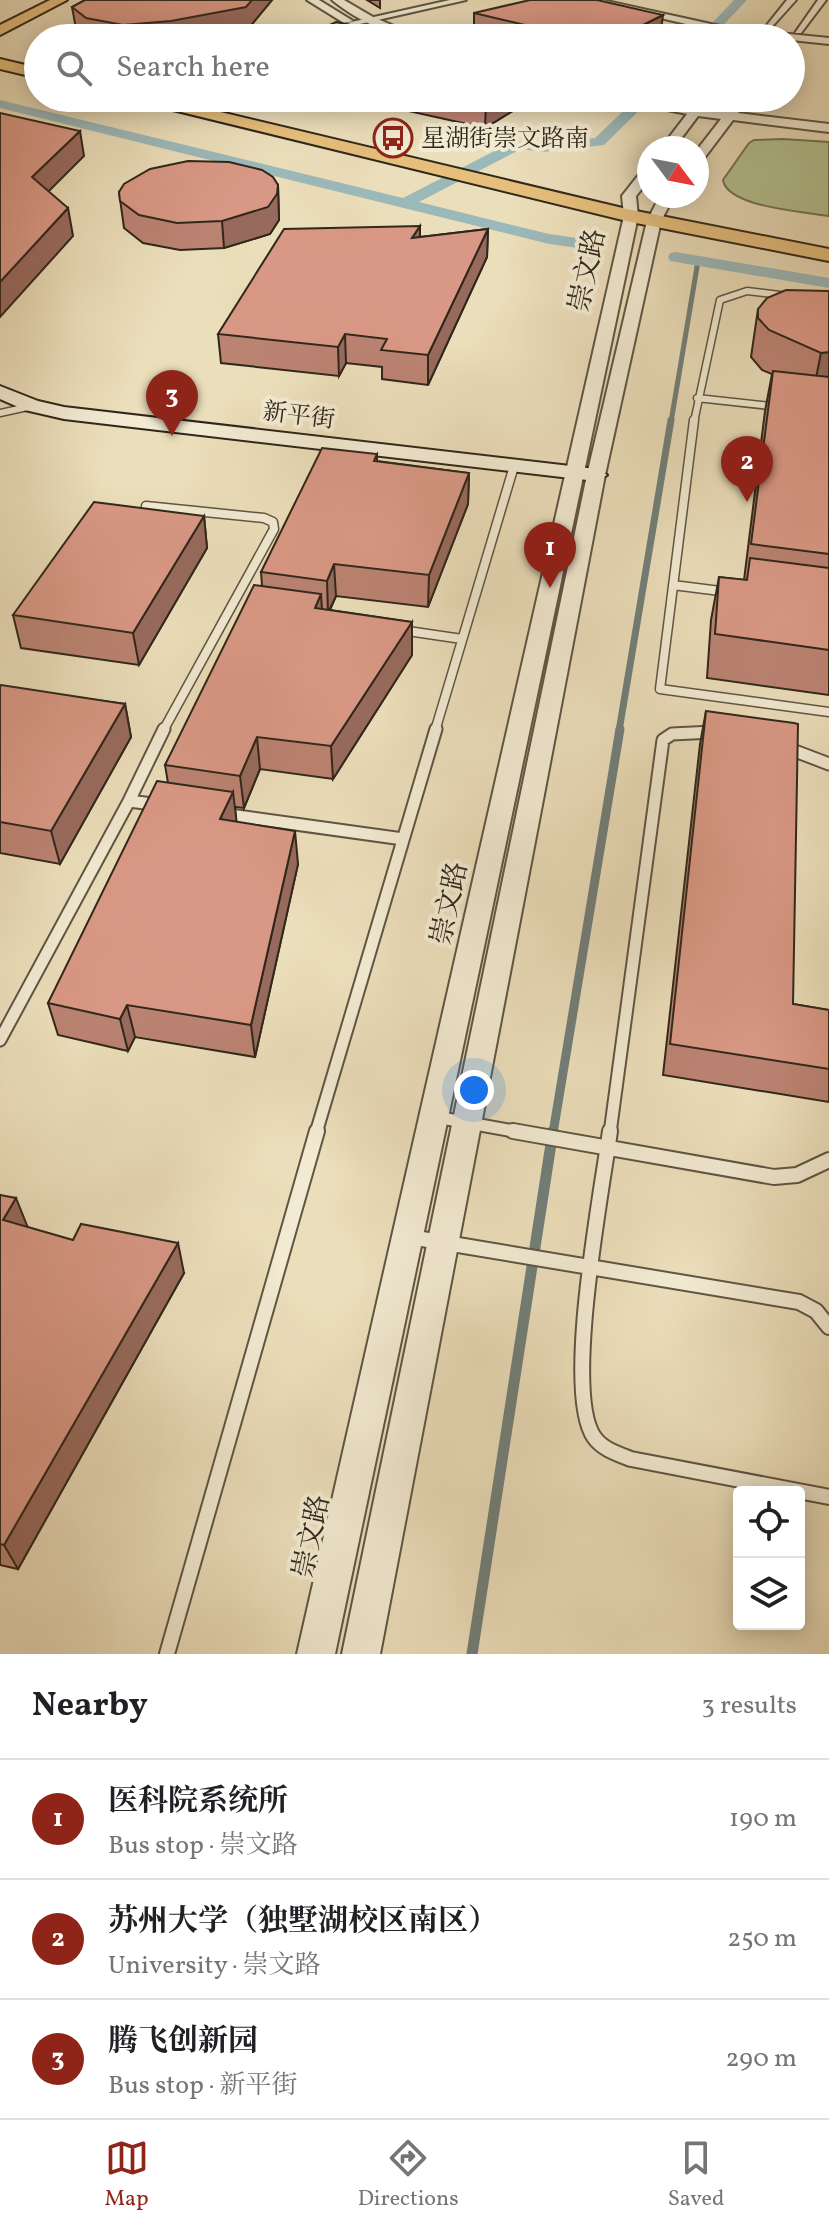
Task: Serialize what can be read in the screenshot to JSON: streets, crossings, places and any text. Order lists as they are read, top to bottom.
{
  "streets": {
    "main road": ["新平街"],
    "street": ["崇文路"]
  },
  "crossings": [
    ["崇文路", "新平街"]
  ],
  "places": {
    "bus stop": ["星湖街崇文路南"]
  },
  "north": "bottom right",
  "page": {
    "search": "Search here",
    "pins": ["3", "2", "1"],
    "heading": ["Nearby", "3 results"],
    "list": [
      {
        "mark": "1",
        "name": "医科院系统所",
        "note": "Bus stop · 崇文路",
        "value": "190 m"
      },
      {
        "mark": "2",
        "name": "苏州大学（独墅湖校区南区）",
        "note": "University · 崇文路",
        "value": "250 m"
      },
      {
        "mark": "3",
        "name": "腾飞创新园",
        "note": "Bus stop · 新平街",
        "value": "290 m"
      }
    ],
    "nav": ["Map", "Directions", "Saved"]
  }
}
